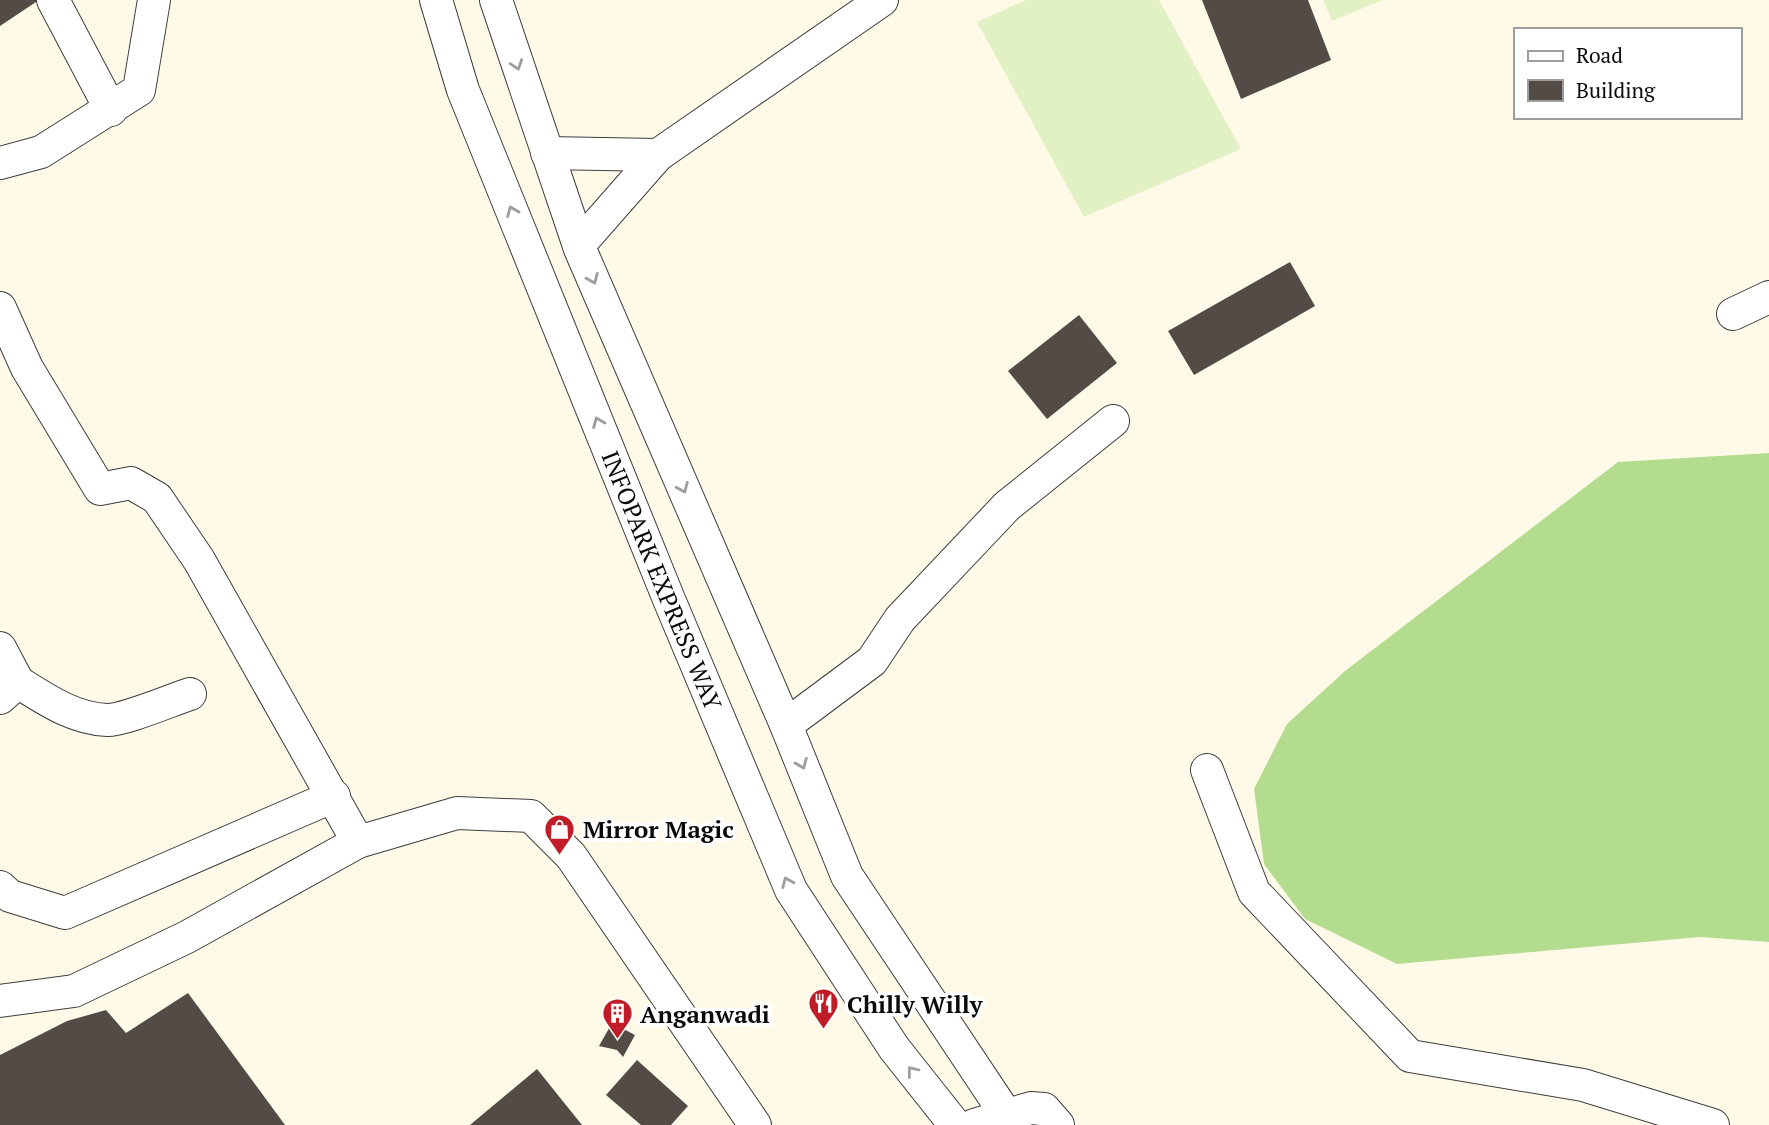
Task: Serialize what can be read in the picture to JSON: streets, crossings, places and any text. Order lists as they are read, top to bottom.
{
  "streets": {
    "street": ["INFOPARK EXPRESS WAY"]
  },
  "places": {
    "shop": ["Mirror Magic"],
    "restaurant": ["Chilly Willy"],
    "building": ["Anganwadi"]
  },
  "legend": ["Road", "Building"]
}
